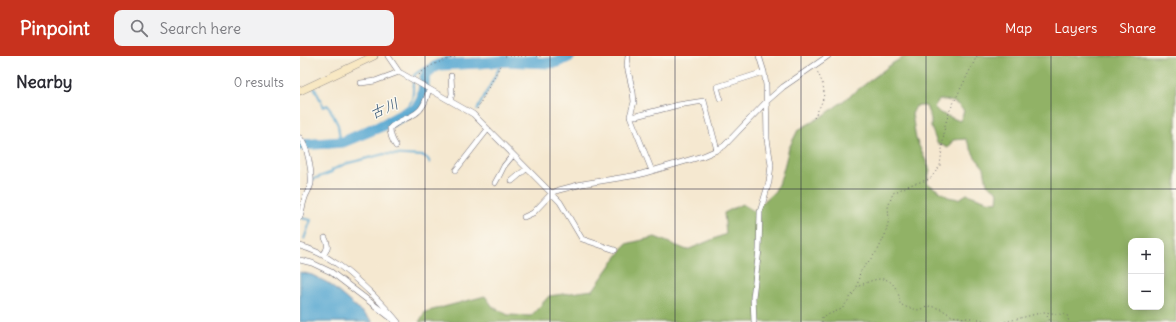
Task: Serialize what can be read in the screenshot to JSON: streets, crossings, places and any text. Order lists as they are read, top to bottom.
{
  "water": ["古川"],
  "page": {
    "header": "Pinpoint",
    "search": "Search here",
    "nav": ["Map", "Layers", "Share"],
    "heading": ["Nearby", "0 results"],
    "map_buttons": ["+", "−"]
  }
}
